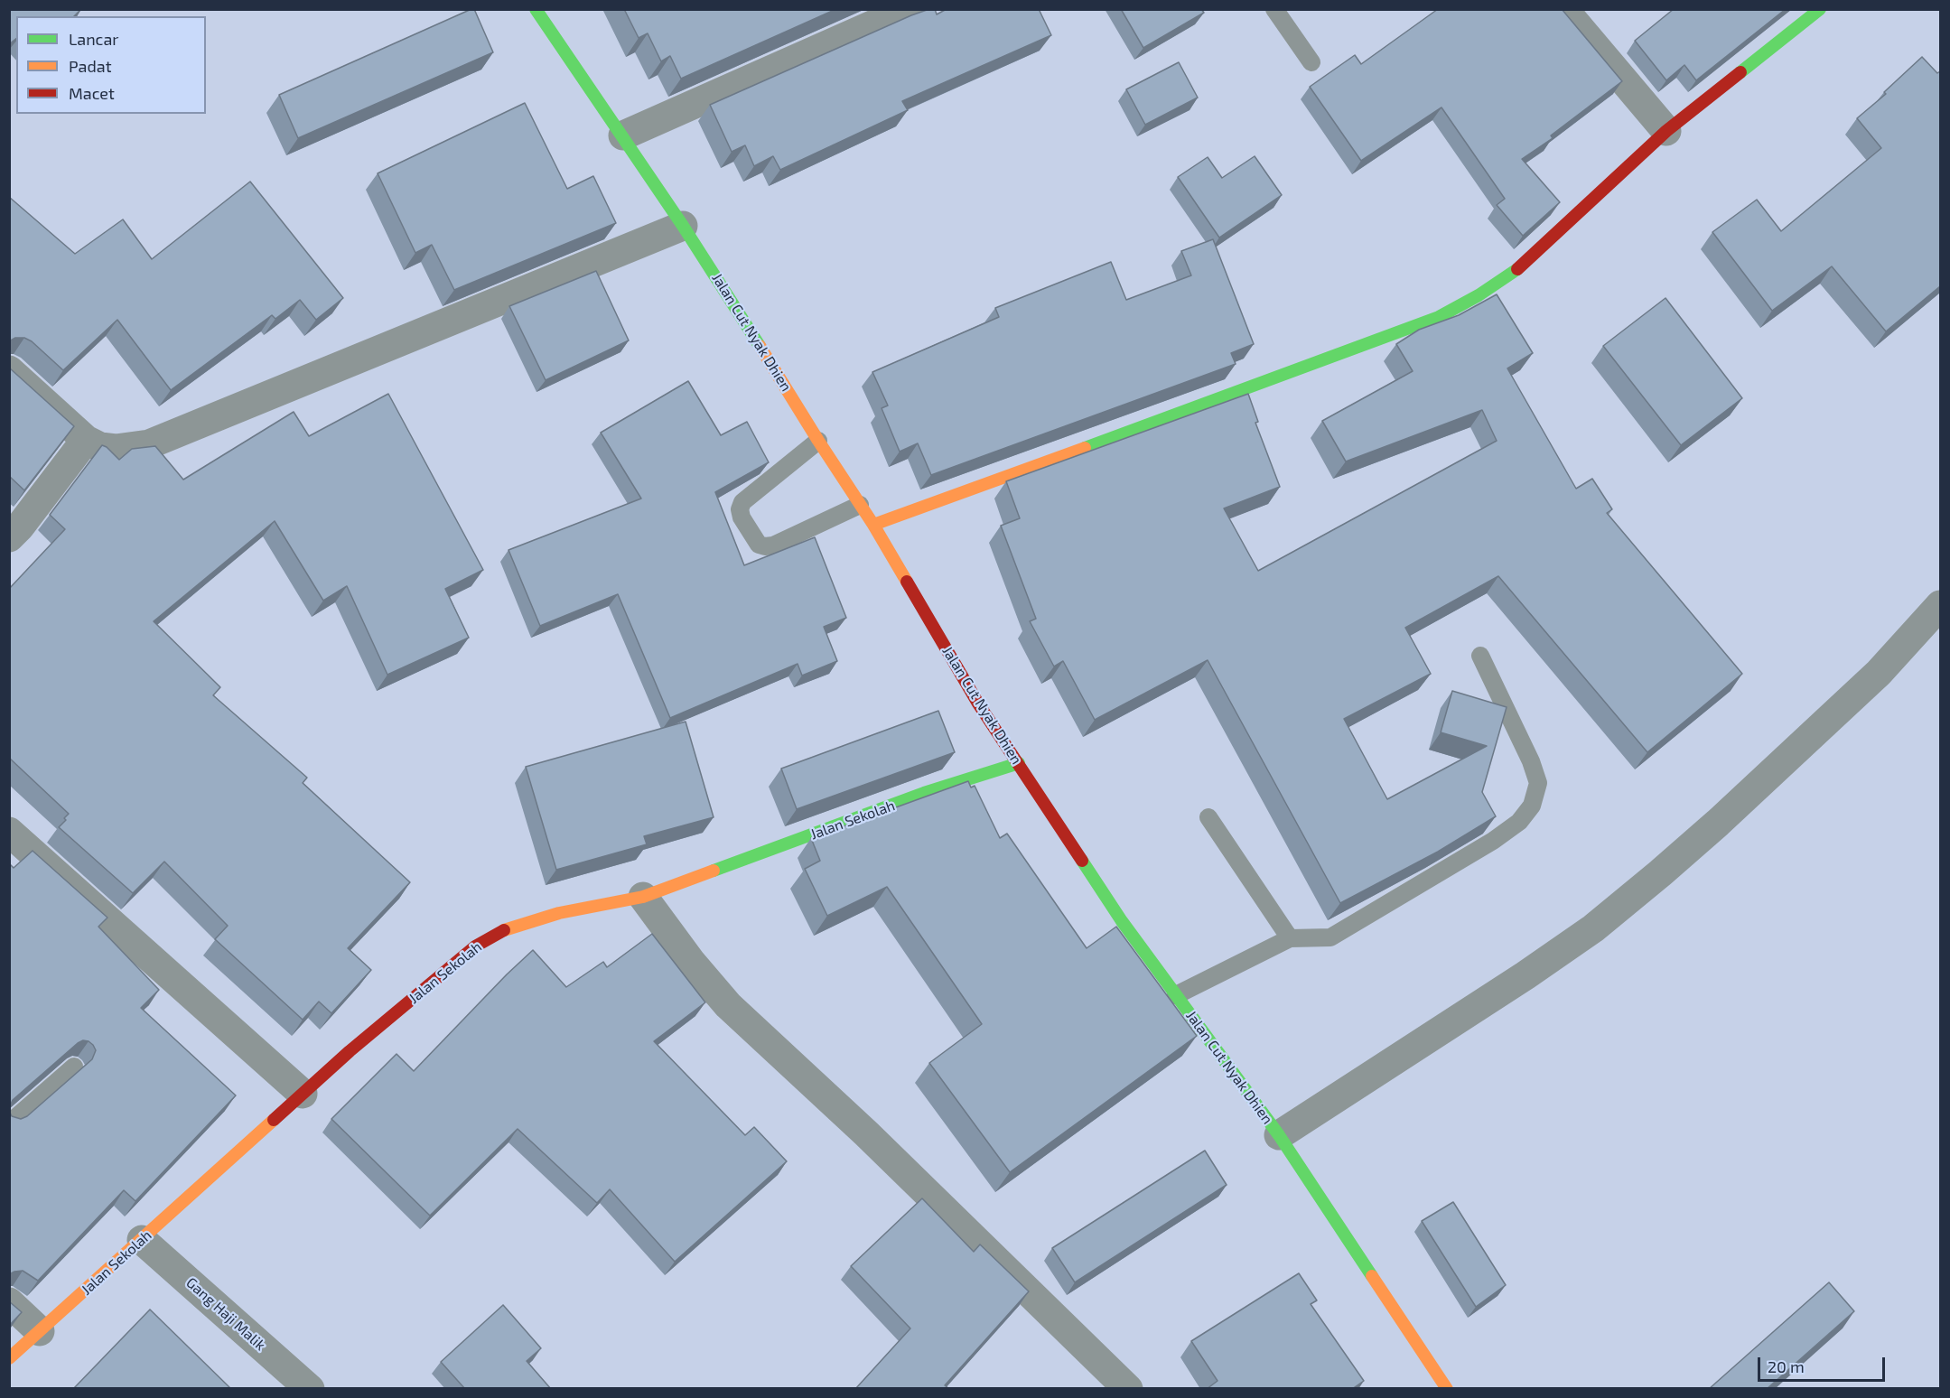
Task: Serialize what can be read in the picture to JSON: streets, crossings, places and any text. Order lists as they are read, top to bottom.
{
  "streets": {
    "street": ["Jalan Cut Nyak Dhien", "Jalan Sekolah", "Gang Haji Malik"]
  },
  "crossings": [
    ["Jalan Cut Nyak Dhien", "Jalan Sekolah"],
    ["Jalan Sekolah", "Gang Haji Malik"]
  ],
  "legend": ["Lancar", "Padat", "Macet"],
  "scale_bar": "20 m"
}
